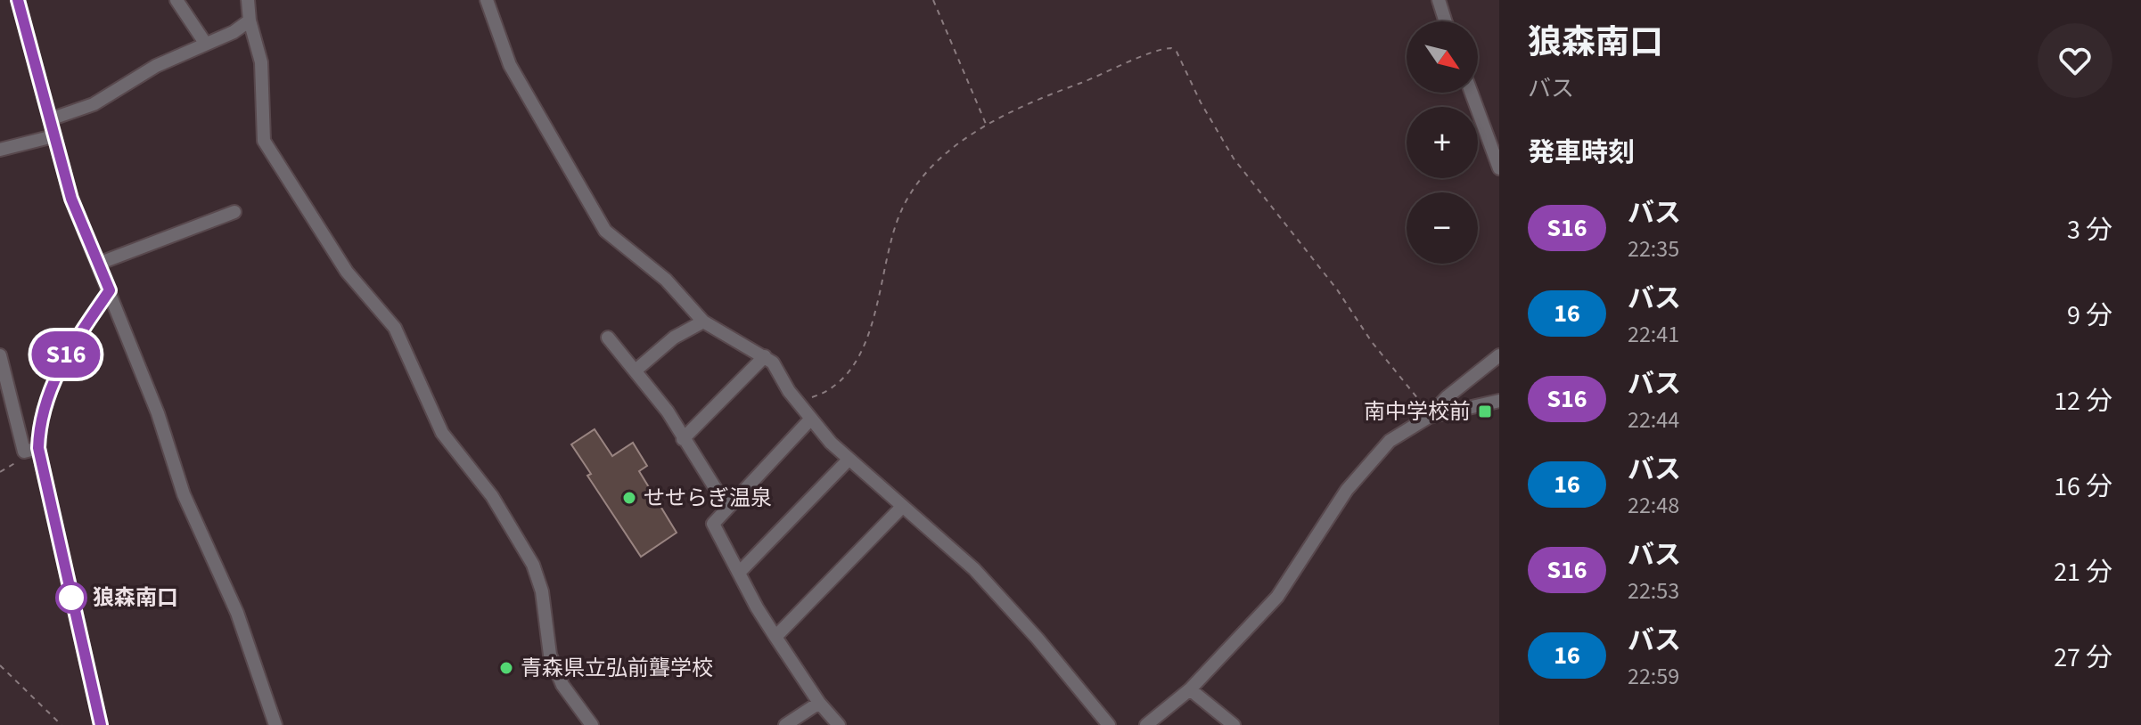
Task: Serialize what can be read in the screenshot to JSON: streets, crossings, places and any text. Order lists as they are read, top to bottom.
{
  "places": {
    "transit": ["南中学校前"],
    "other": ["せせらぎ温泉", "狼森南口", "青森県立弘前聾学校"]
  },
  "lines": ["bus line S16"],
  "north": "bottom right",
  "page": {
    "on_map": "S16",
    "heading": [
      ["狼森南口", "バス"],
      "発車時刻"
    ],
    "map_buttons": ["+", "−"],
    "list": [
      {
        "mark": "S16",
        "name": "バス",
        "note": "22:35",
        "value": "3 分"
      },
      {
        "mark": "16",
        "name": "バス",
        "note": "22:41",
        "value": "9 分"
      },
      {
        "mark": "S16",
        "name": "バス",
        "note": "22:44",
        "value": "12 分"
      },
      {
        "mark": "16",
        "name": "バス",
        "note": "22:48",
        "value": "16 分"
      },
      {
        "mark": "S16",
        "name": "バス",
        "note": "22:53",
        "value": "21 分"
      },
      {
        "mark": "16",
        "name": "バス",
        "note": "22:59",
        "value": "27 分"
      }
    ]
  }
}
